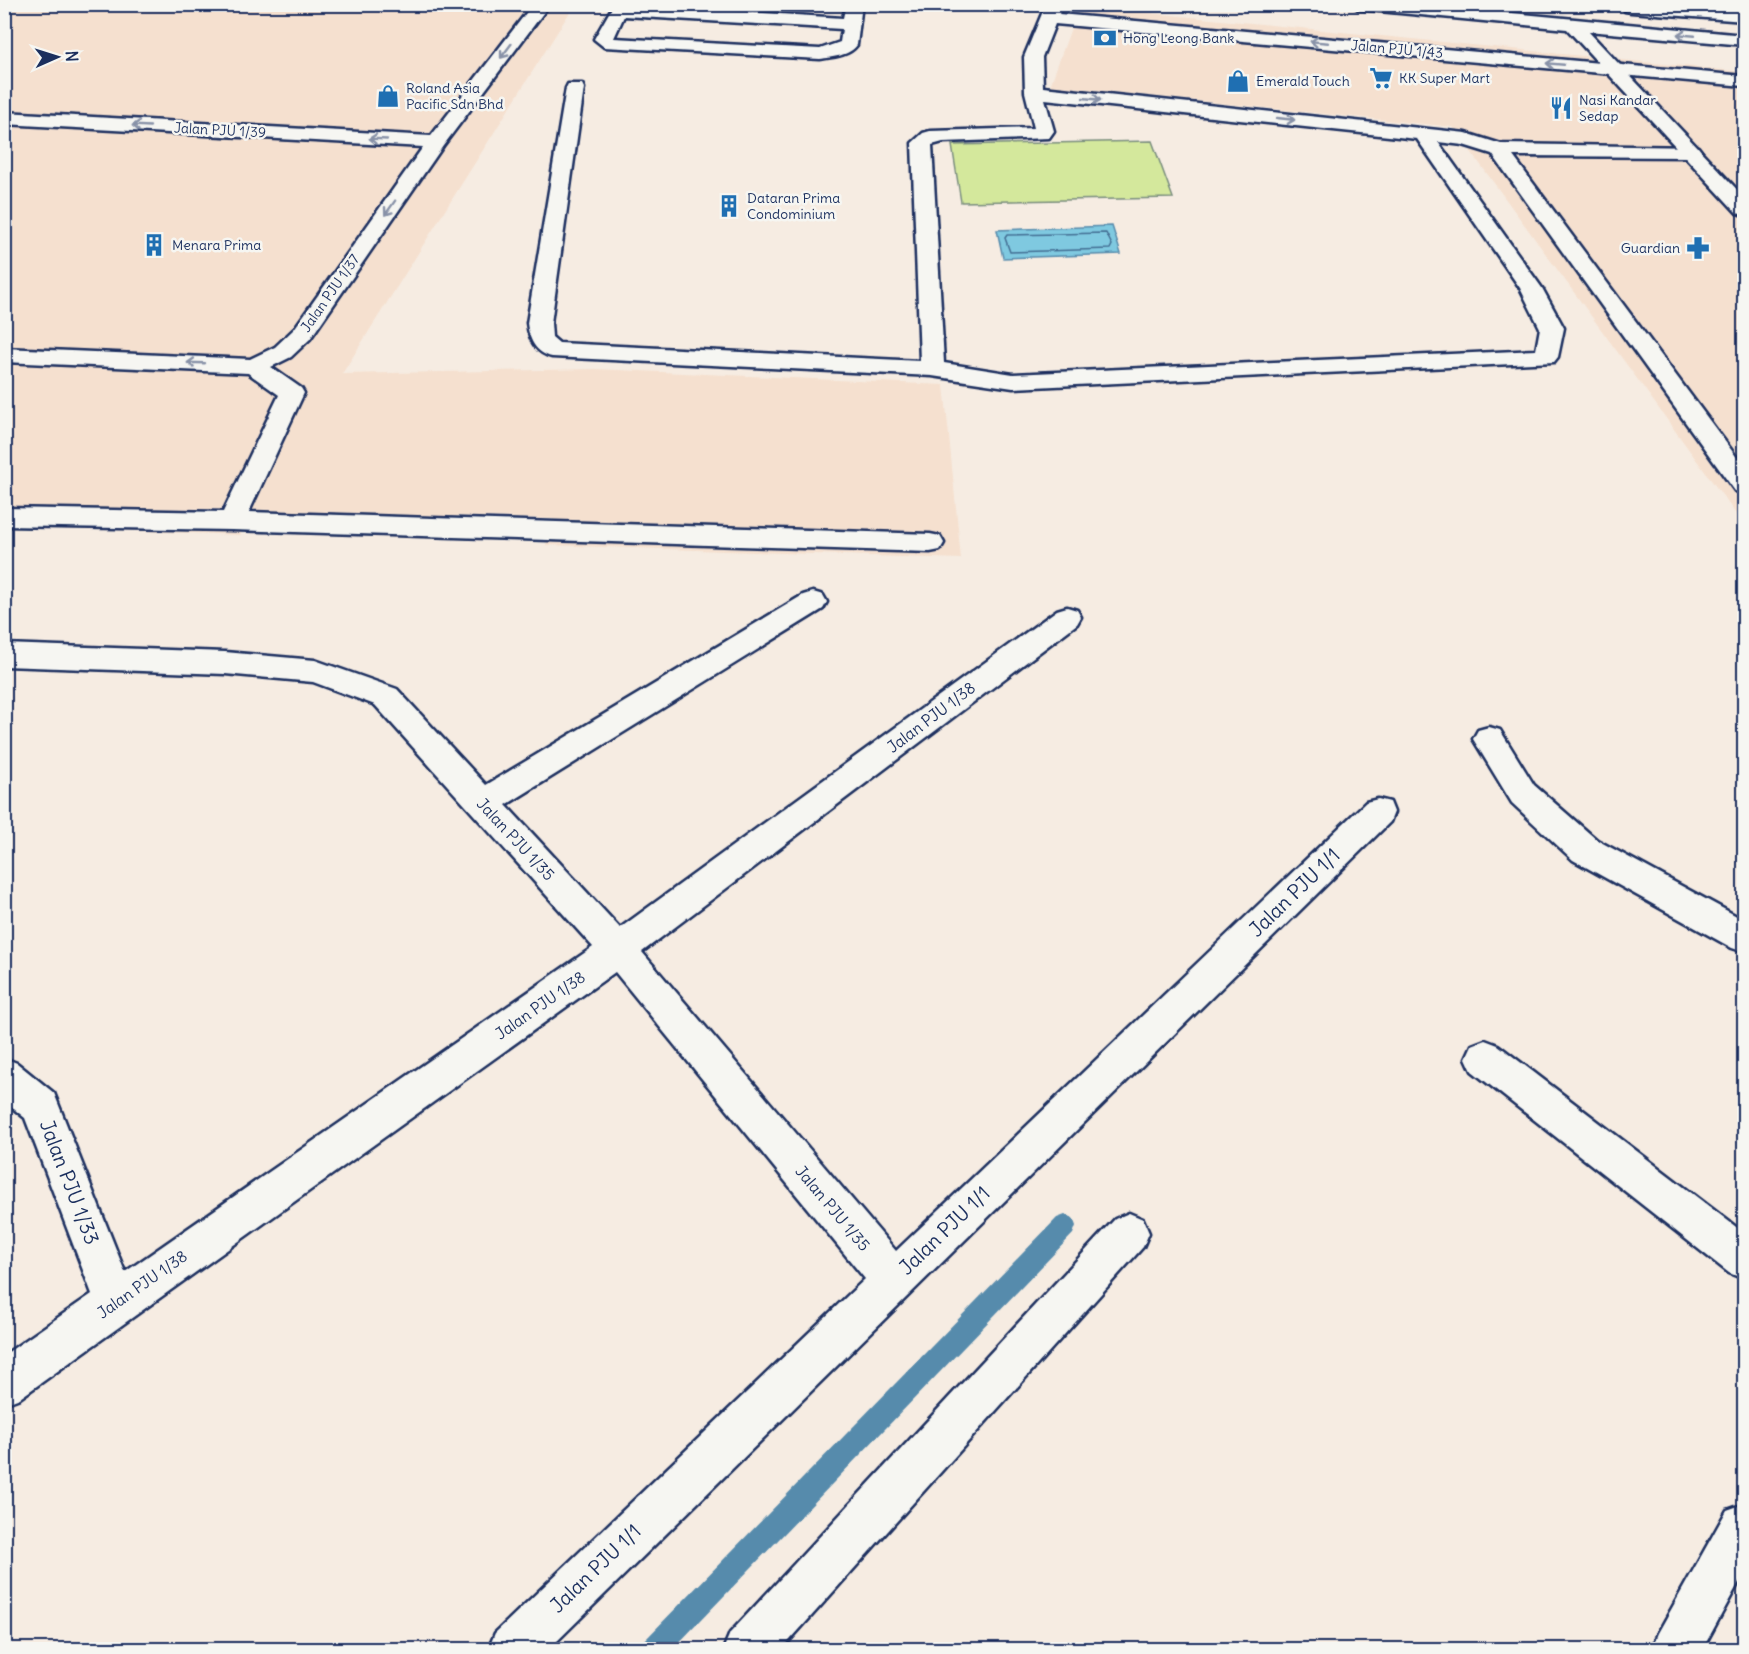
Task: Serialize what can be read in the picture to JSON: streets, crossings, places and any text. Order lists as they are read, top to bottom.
{
  "streets": {
    "street": [
      "Jalan PJU 1/43",
      "Jalan PJU 1/39",
      "Jalan PJU 1/37",
      "Jalan PJU 1/38",
      "Jalan PJU 1/35",
      "Jalan PJU 1/1",
      "Jalan PJU 1/33"
    ]
  },
  "crossings": [
    ["Jalan PJU 1/39", "Jalan PJU 1/37"],
    ["Jalan PJU 1/38", "Jalan PJU 1/35"],
    ["Jalan PJU 1/38", "Jalan PJU 1/33"],
    ["Jalan PJU 1/35", "Jalan PJU 1/1"]
  ],
  "one_way": ["Jalan PJU 1/39", "Jalan PJU 1/37"],
  "places": {
    "bank": ["Hong Leong Bank"],
    "supermarket": ["KK Super Mart"],
    "shop": ["Emerald Touch", "Roland Asia Pacific Sdn Bhd"],
    "restaurant": ["Nasi Kandar Sedap"],
    "building": ["Dataran Prima Condominium", "Menara Prima"],
    "pharmacy": ["Guardian"]
  },
  "north": "right"
}
